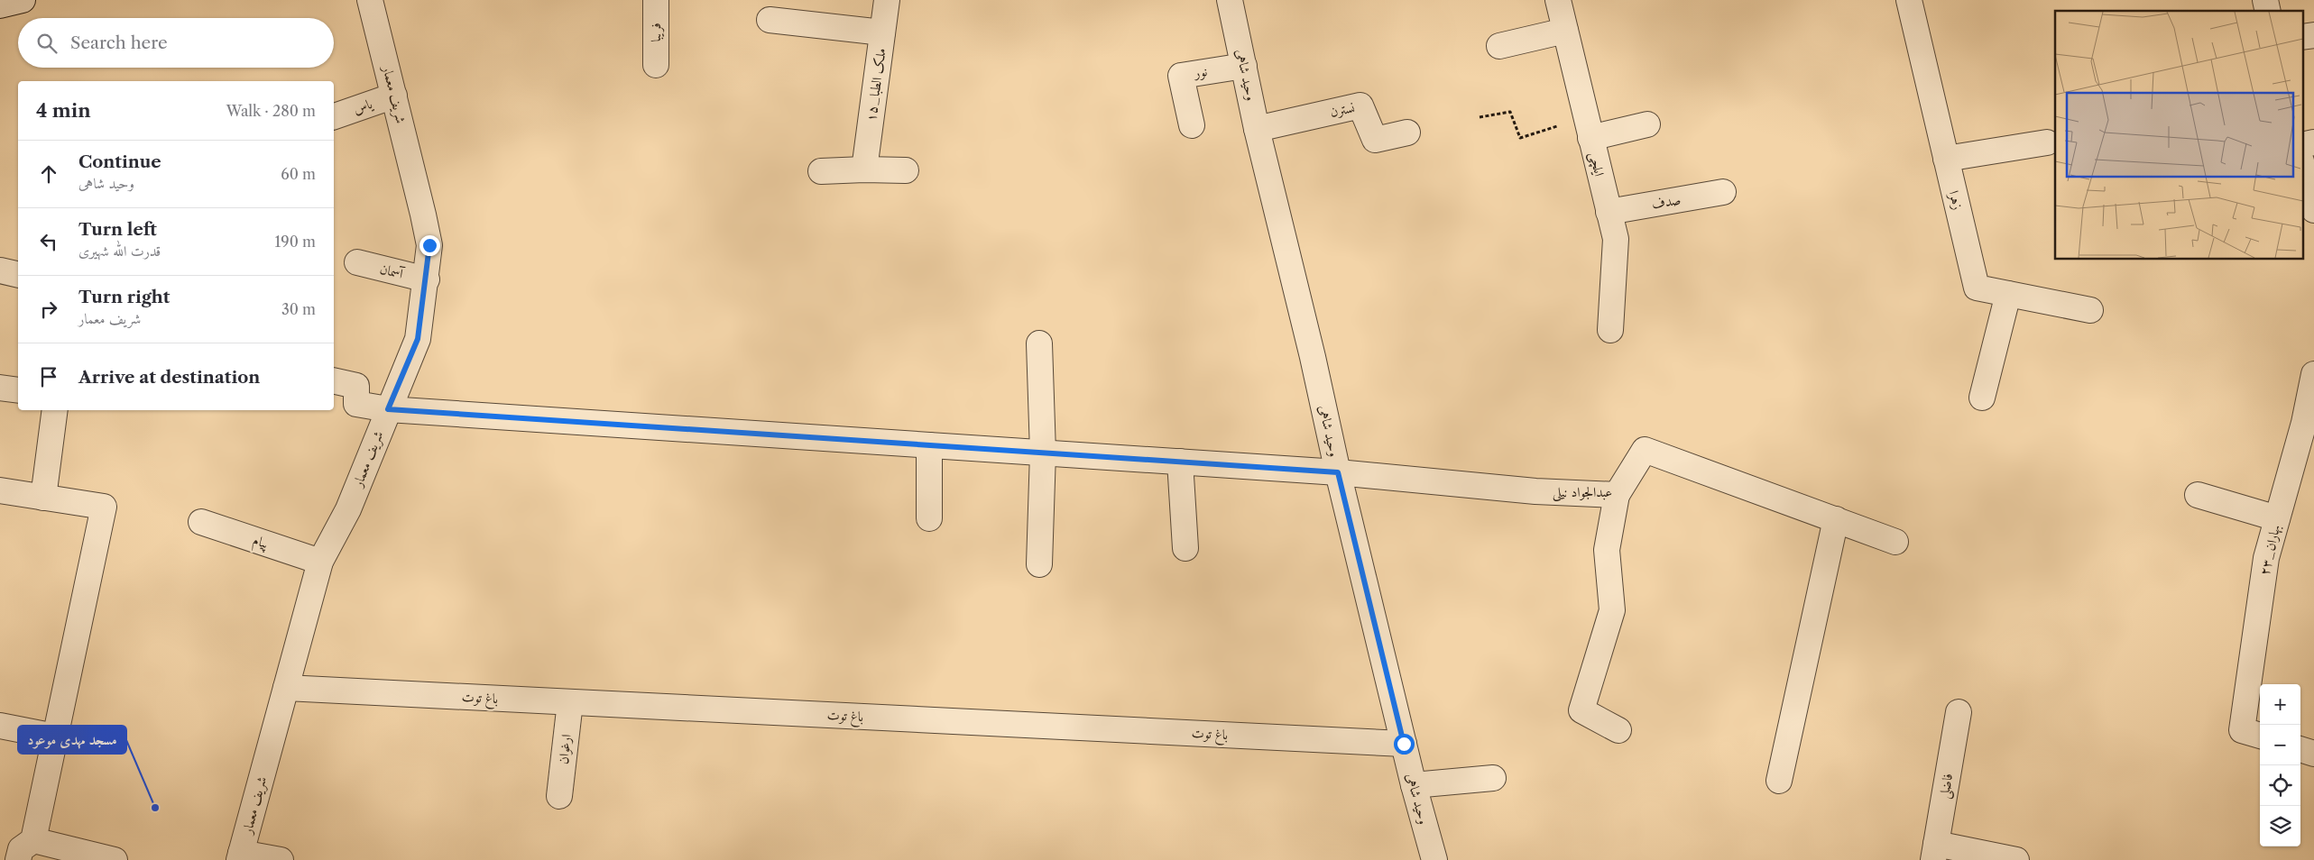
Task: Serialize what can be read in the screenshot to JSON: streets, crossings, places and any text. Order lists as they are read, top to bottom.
{
  "streets": {
    "street": [
      "فریبا",
      "نور",
      "وحید شاهی",
      "۱۵_ملک الطبا",
      "شریف معمار",
      "یاس",
      "نسترن",
      "ایلچی",
      "زهرا",
      "صدف",
      "آسمان",
      "عبدالجواد نیلی",
      "پیام",
      "۲۳_بهاران",
      "باغ توت",
      "ارغوان",
      "فاضلی"
    ]
  },
  "crossings": [
    ["نور", "وحید شاهی"],
    ["وحید شاهی", "نسترن"],
    ["وحید شاهی", "عبدالجواد نیلی"],
    ["وحید شاهی", "باغ توت"],
    ["شریف معمار", "یاس"],
    ["شریف معمار", "آسمان"],
    ["شریف معمار", "عبدالجواد نیلی"],
    ["شریف معمار", "پیام"],
    ["شریف معمار", "باغ توت"],
    ["ایلچی", "صدف"],
    ["باغ توت", "ارغوان"]
  ],
  "places": ["مسجد مهدی موعود"],
  "page": {
    "search": "Search here",
    "heading": ["4 min", "Walk · 280 m"],
    "list": [
      ["Continue", "وحید شاهی", "60 m"],
      ["Turn left", "قدرت الله شهیری", "190 m"],
      ["Turn right", "شریف معمار", "30 m"],
      "Arrive at destination"
    ],
    "map_buttons": ["+", "−"]
  }
}
